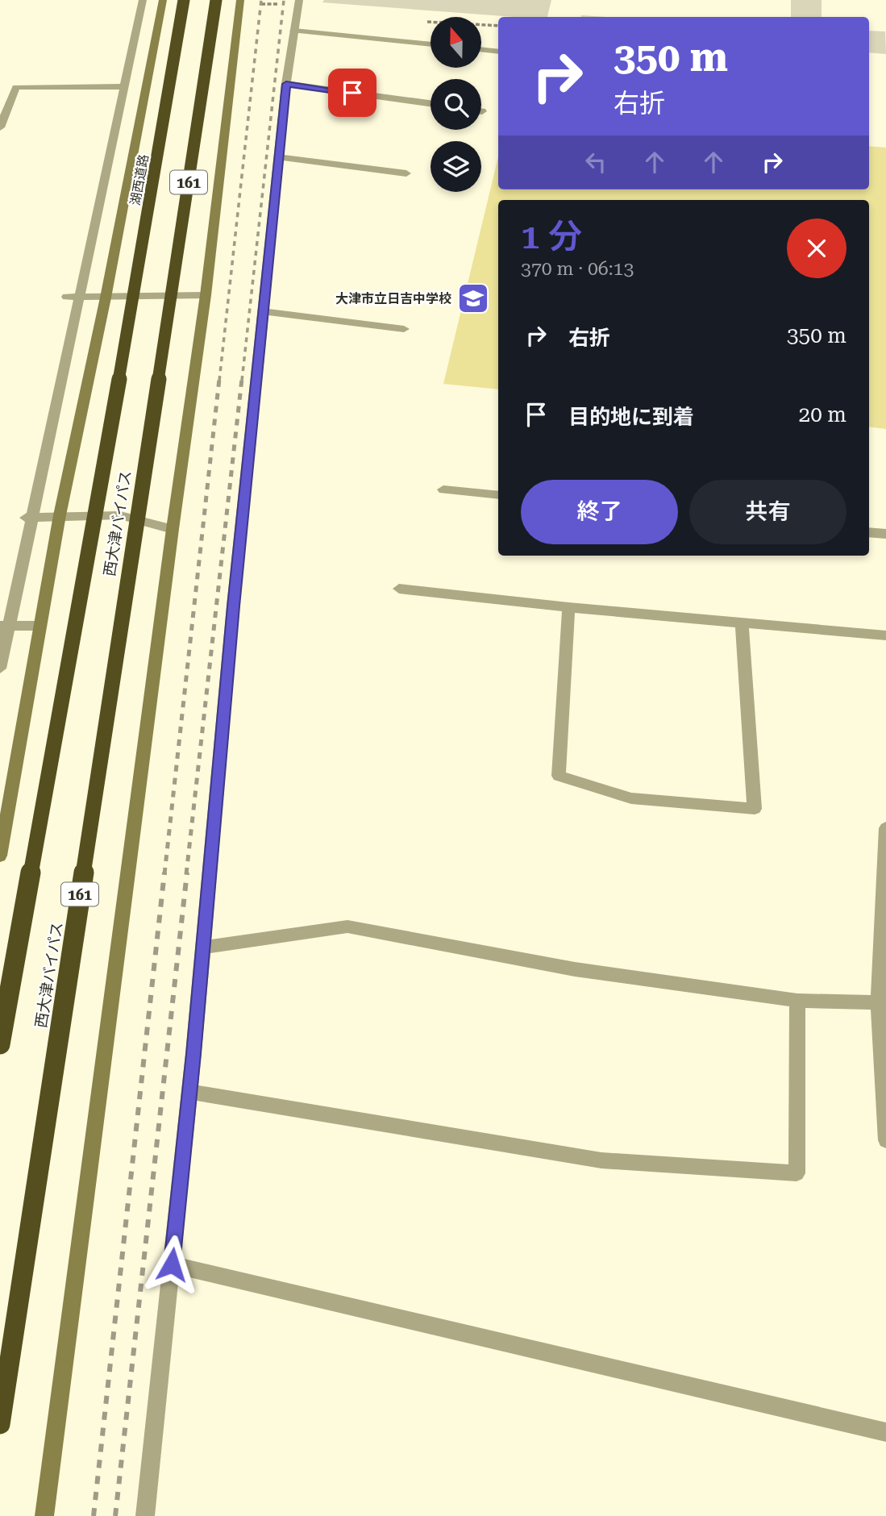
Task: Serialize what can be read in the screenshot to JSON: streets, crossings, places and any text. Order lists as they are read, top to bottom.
{
  "streets": {
    "highway": ["湖西道路", "161", "西大津バイパス"]
  },
  "crossings": [
    ["湖西道路", "西大津バイパス"]
  ],
  "places": {
    "school or university": ["大津市立日吉中学校"]
  },
  "north": "top",
  "page": {
    "turn": ["350 m", "右折"],
    "heading": ["1 分", "370 m · 06:13"],
    "list": [
      {
        "name": "右折",
        "value": "350 m"
      },
      {
        "name": "目的地に到着",
        "value": "20 m"
      }
    ],
    "buttons": ["終了", "共有"]
  }
}
